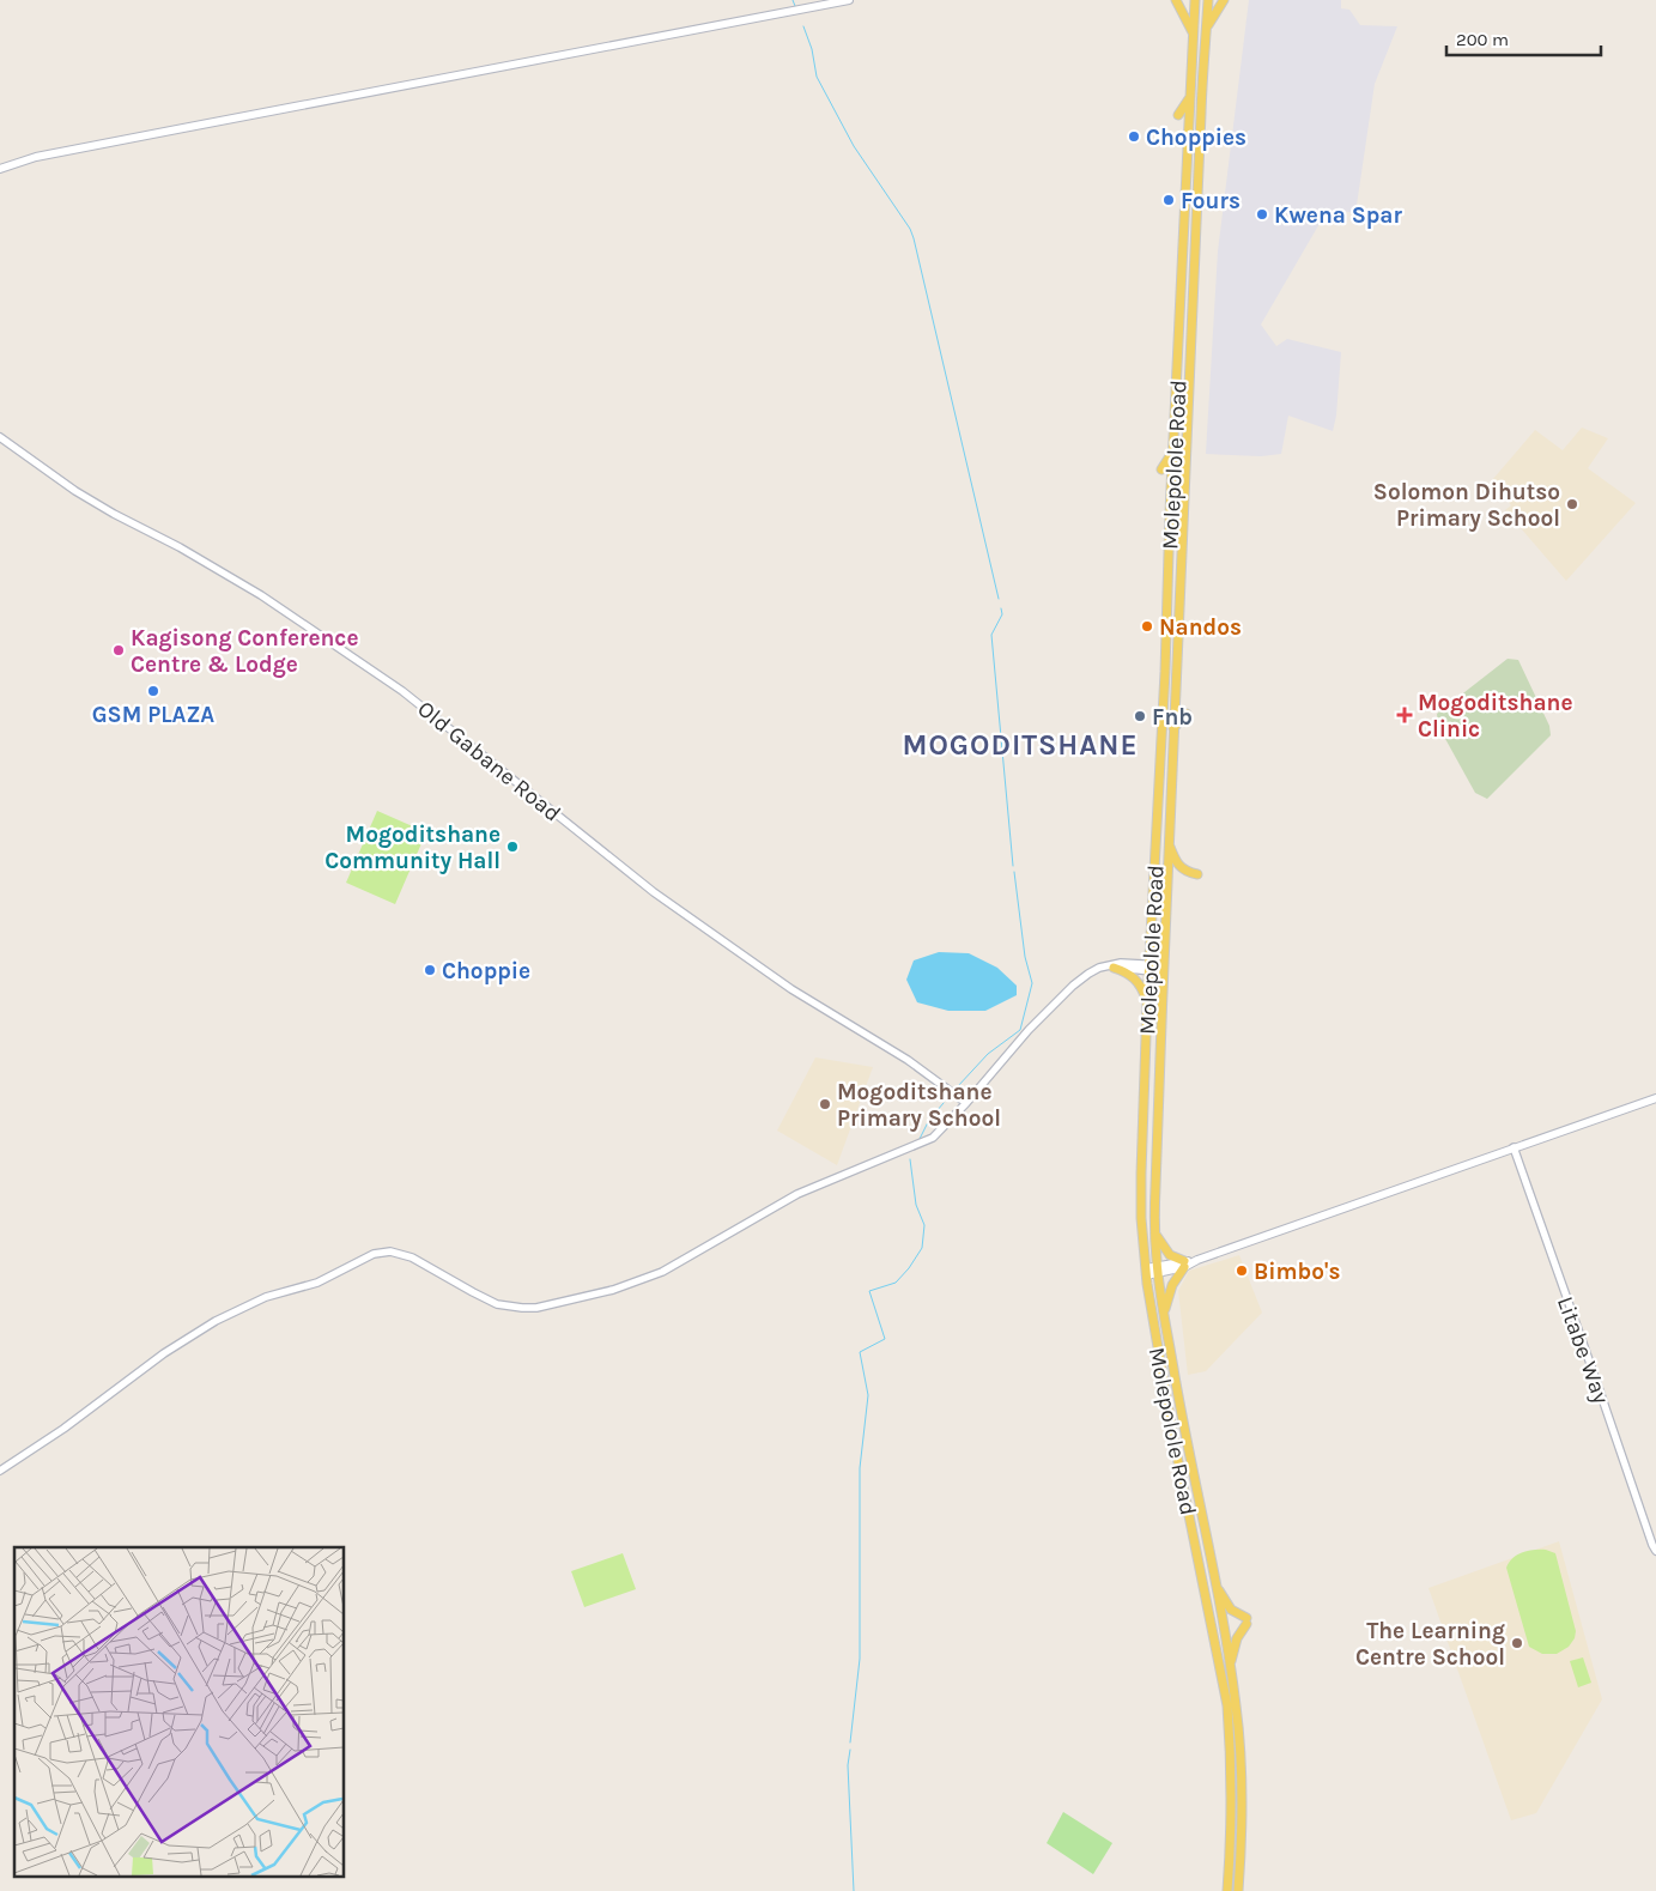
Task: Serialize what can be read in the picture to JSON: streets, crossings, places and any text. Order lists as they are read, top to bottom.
{
  "streets": {
    "main road": ["Molepolole Road"],
    "street": ["Old Gabane Road", "Litabe Way"]
  },
  "districts": ["MOGODITSHANE"],
  "places": {
    "other": [
      "Choppies",
      "Fours",
      "Kwena Spar",
      "Solomon Dihutso Primary School",
      "Nandos",
      "Kagisong Conference Centre & Lodge",
      "GSM PLAZA",
      "Fnb",
      "Mogoditshane Community Hall",
      "Choppie",
      "Mogoditshane Primary School",
      "Bimbo's",
      "The Learning Centre School"
    ],
    "health": ["Mogoditshane Clinic"]
  },
  "scale_bar": "200 m"
}
